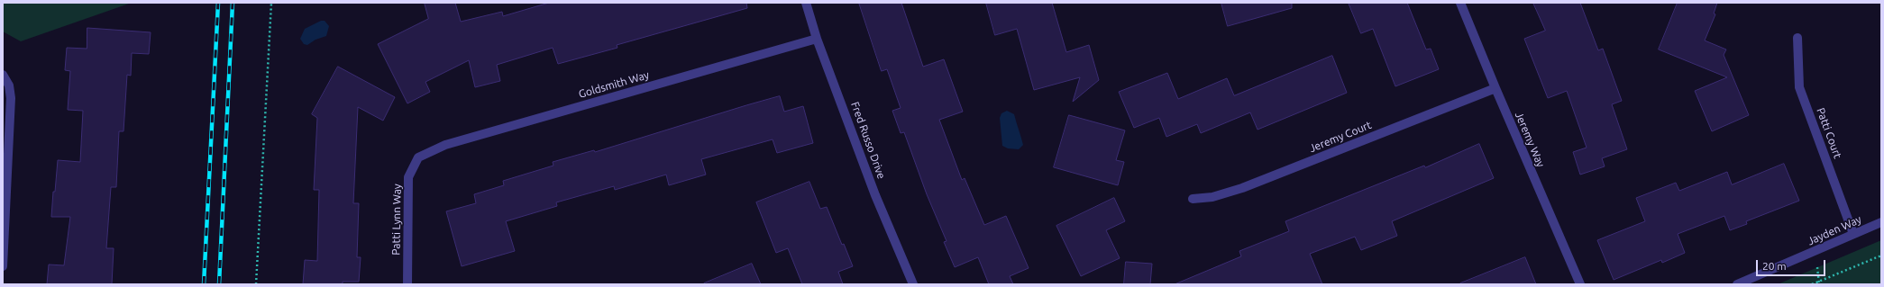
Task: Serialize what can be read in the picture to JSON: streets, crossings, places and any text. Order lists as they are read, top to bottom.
{
  "streets": {
    "street": [
      "Goldsmith Way",
      "Patti Court",
      "Jeremy Court",
      "Jeremy Way",
      "Fred Russo Drive",
      "Patti Lynn Way",
      "Jayden Way"
    ]
  },
  "crossings": [
    ["Goldsmith Way", "Fred Russo Drive"],
    ["Goldsmith Way", "Patti Lynn Way"],
    ["Patti Court", "Jayden Way"],
    ["Jeremy Court", "Jeremy Way"]
  ],
  "scale_bar": "20 m"
}
